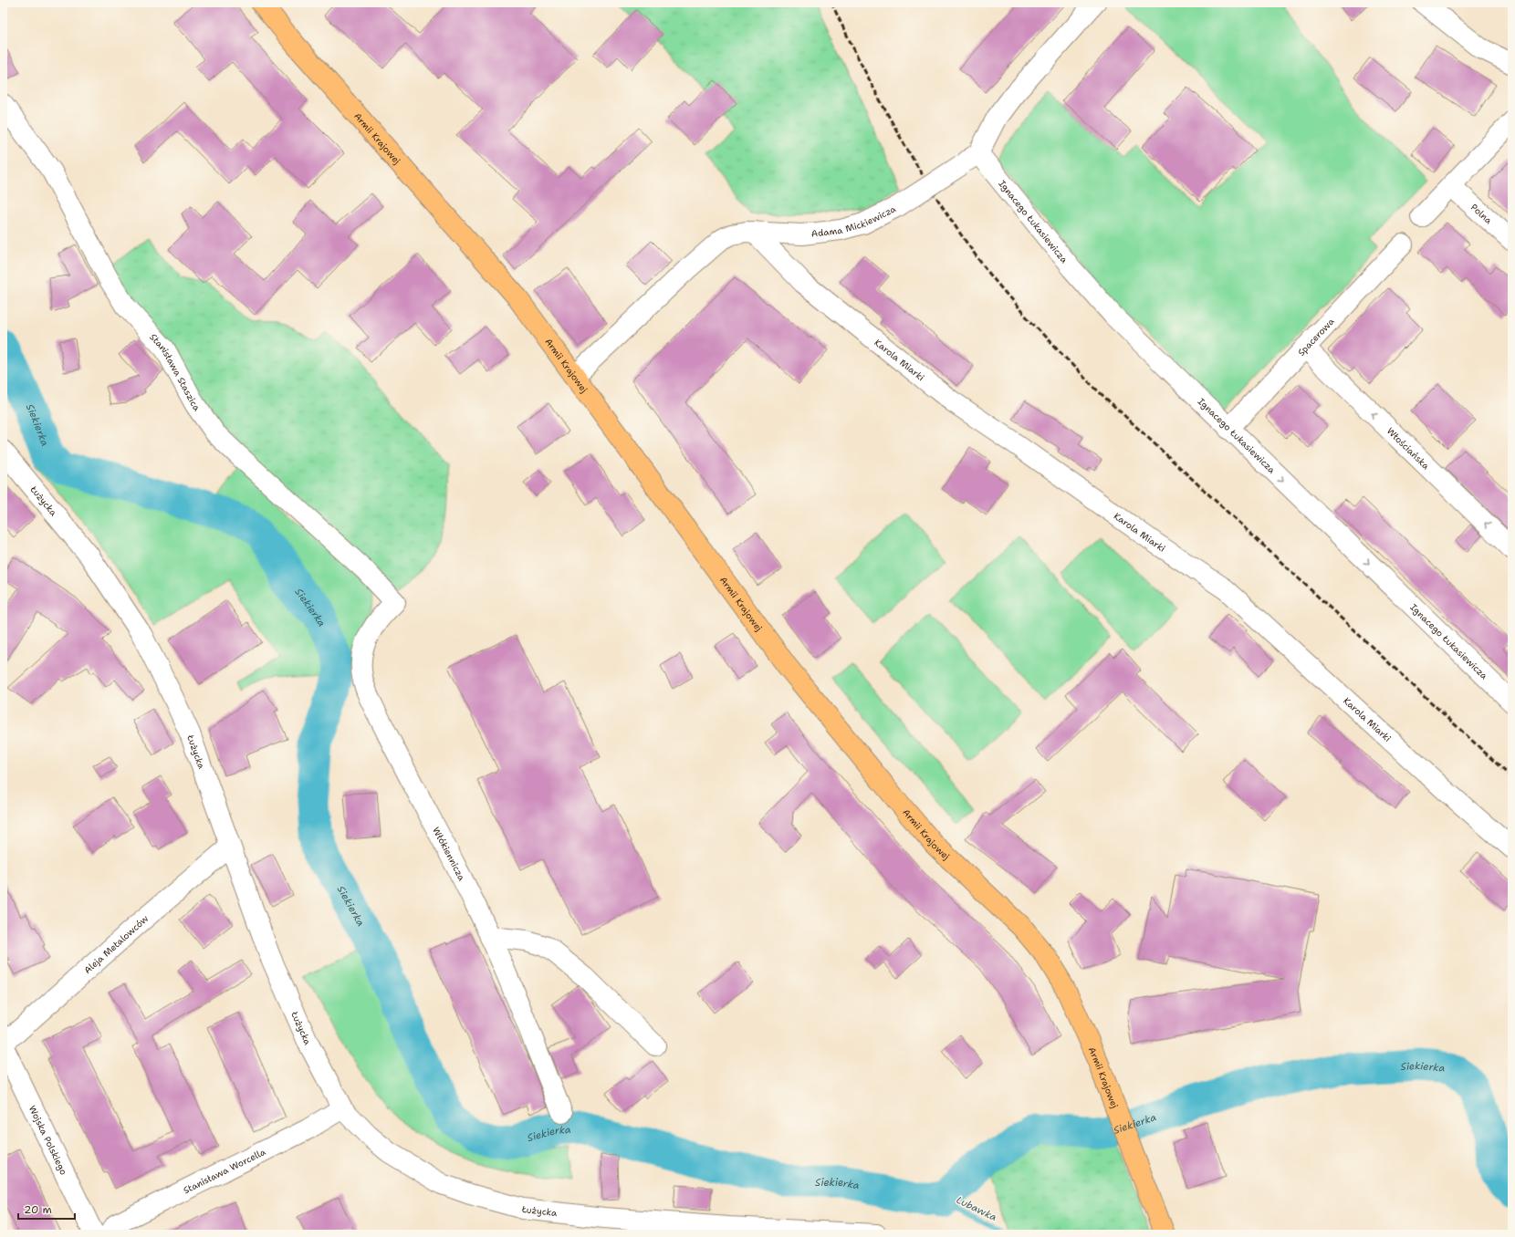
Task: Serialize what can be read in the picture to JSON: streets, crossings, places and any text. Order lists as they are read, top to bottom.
{
  "streets": {
    "main road": ["Armii Krajowej"],
    "street": [
      "Polna",
      "Adama Mickiewicza",
      "Ignacego Łukasiewicza",
      "Spacerowa",
      "Karola Miarki",
      "Stanisława Staszica",
      "Włościańska",
      "Łużycka",
      "Włókiennicza",
      "Aleja Metalowców",
      "Wojska Polskiego",
      "Stanisława Worcella"
    ]
  },
  "crossings": [
    ["Armii Krajowej", "Adama Mickiewicza"],
    ["Adama Mickiewicza", "Ignacego Łukasiewicza"],
    ["Adama Mickiewicza", "Karola Miarki"],
    ["Ignacego Łukasiewicza", "Spacerowa"],
    ["Spacerowa", "Włościańska"],
    ["Stanisława Staszica", "Włókiennicza"],
    ["Łużycka", "Aleja Metalowców"],
    ["Łużycka", "Stanisława Worcella"]
  ],
  "one_way": ["Ignacego Łukasiewicza", "Włościańska"],
  "water": ["Siekierka", "Lubawka"],
  "scale_bar": "20 m"
}
